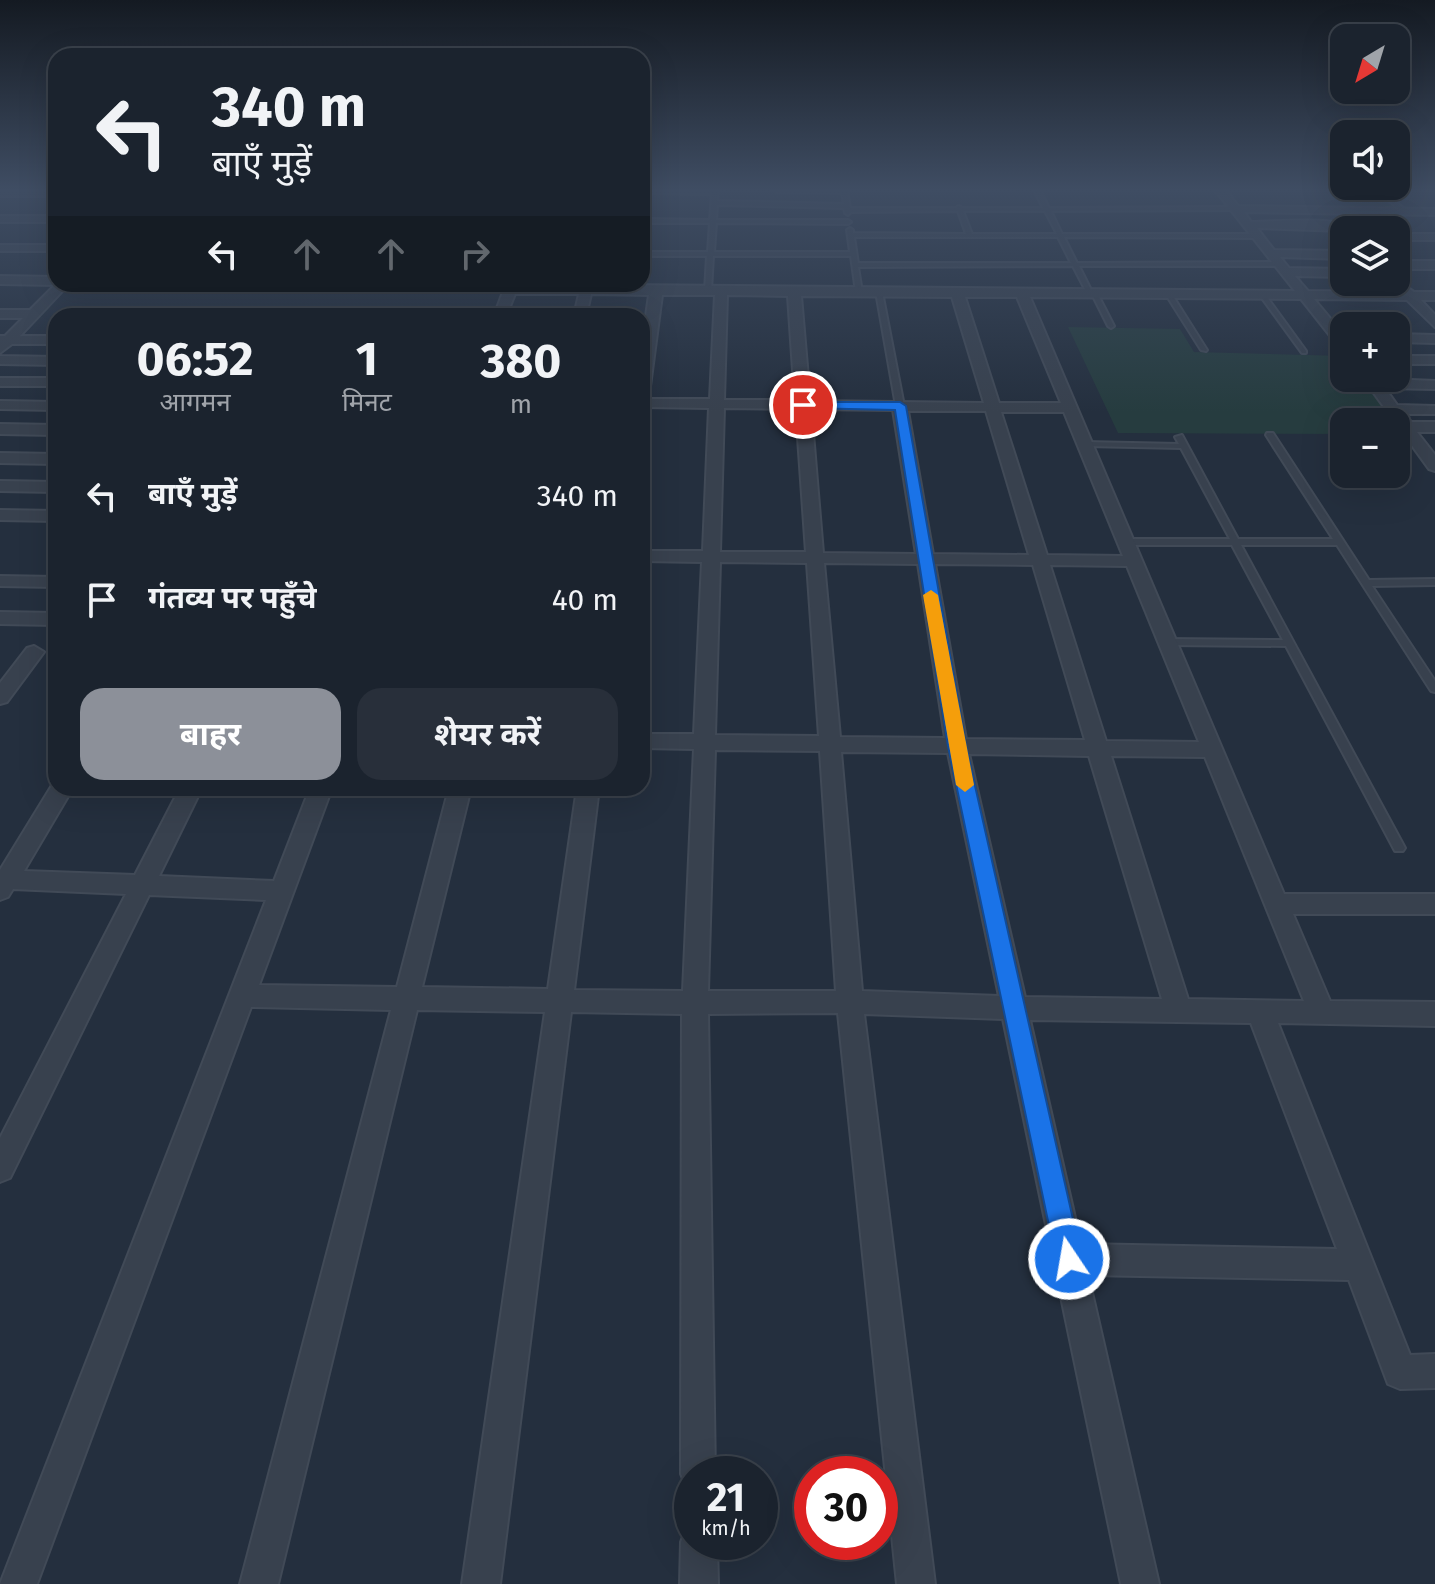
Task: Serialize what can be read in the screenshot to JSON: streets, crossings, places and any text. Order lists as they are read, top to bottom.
{
  "north": "bottom left",
  "page": {
    "map_buttons": ["+", "−"],
    "turn": ["340 m", "बाएँ मुड़ें"],
    "eta": [
      "06:52",
      "आगमन",
      "1",
      "मिनट",
      "380",
      "m"
    ],
    "list": [
      {
        "name": "बाएँ मुड़ें",
        "value": "340 m"
      },
      {
        "name": "गंतव्य पर पहुँचे",
        "value": "40 m"
      }
    ],
    "buttons": ["बाहर", "शेयर करें"],
    "speed": "21 km/h",
    "limit": "30"
  }
}
